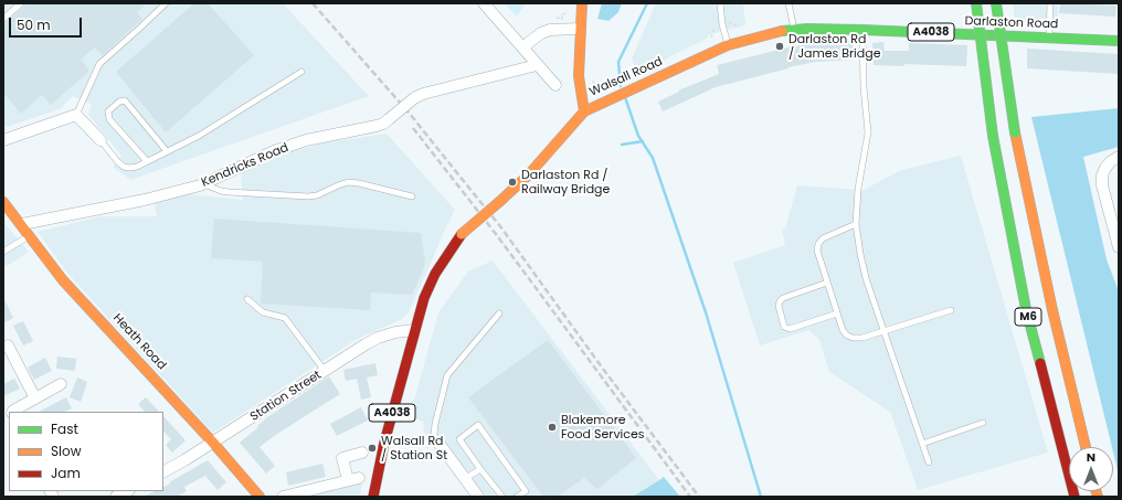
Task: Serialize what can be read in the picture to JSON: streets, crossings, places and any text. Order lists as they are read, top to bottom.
{
  "streets": {
    "main road": [
      "Darlaston Road",
      "A4038",
      "Walsall Road",
      "M6",
      "Heath Road"
    ],
    "street": ["Kendricks Road", "Station Street"]
  },
  "crossings": [
    ["Darlaston Road", "Walsall Road"],
    ["A4038", "Walsall Road"],
    ["A4038", "Station Street"],
    ["Walsall Road", "Station Street"],
    ["Kendricks Road", "Heath Road"],
    ["Heath Road", "Station Street"]
  ],
  "places": [
    "Darlaston Rd / James Bridge",
    "Darlaston Rd / Railway Bridge",
    "Blakemore Food Services",
    "Walsall Rd / Station St"
  ],
  "legend": ["Fast", "Slow", "Jam"],
  "scale_bar": "50 m",
  "north": "top"
}
